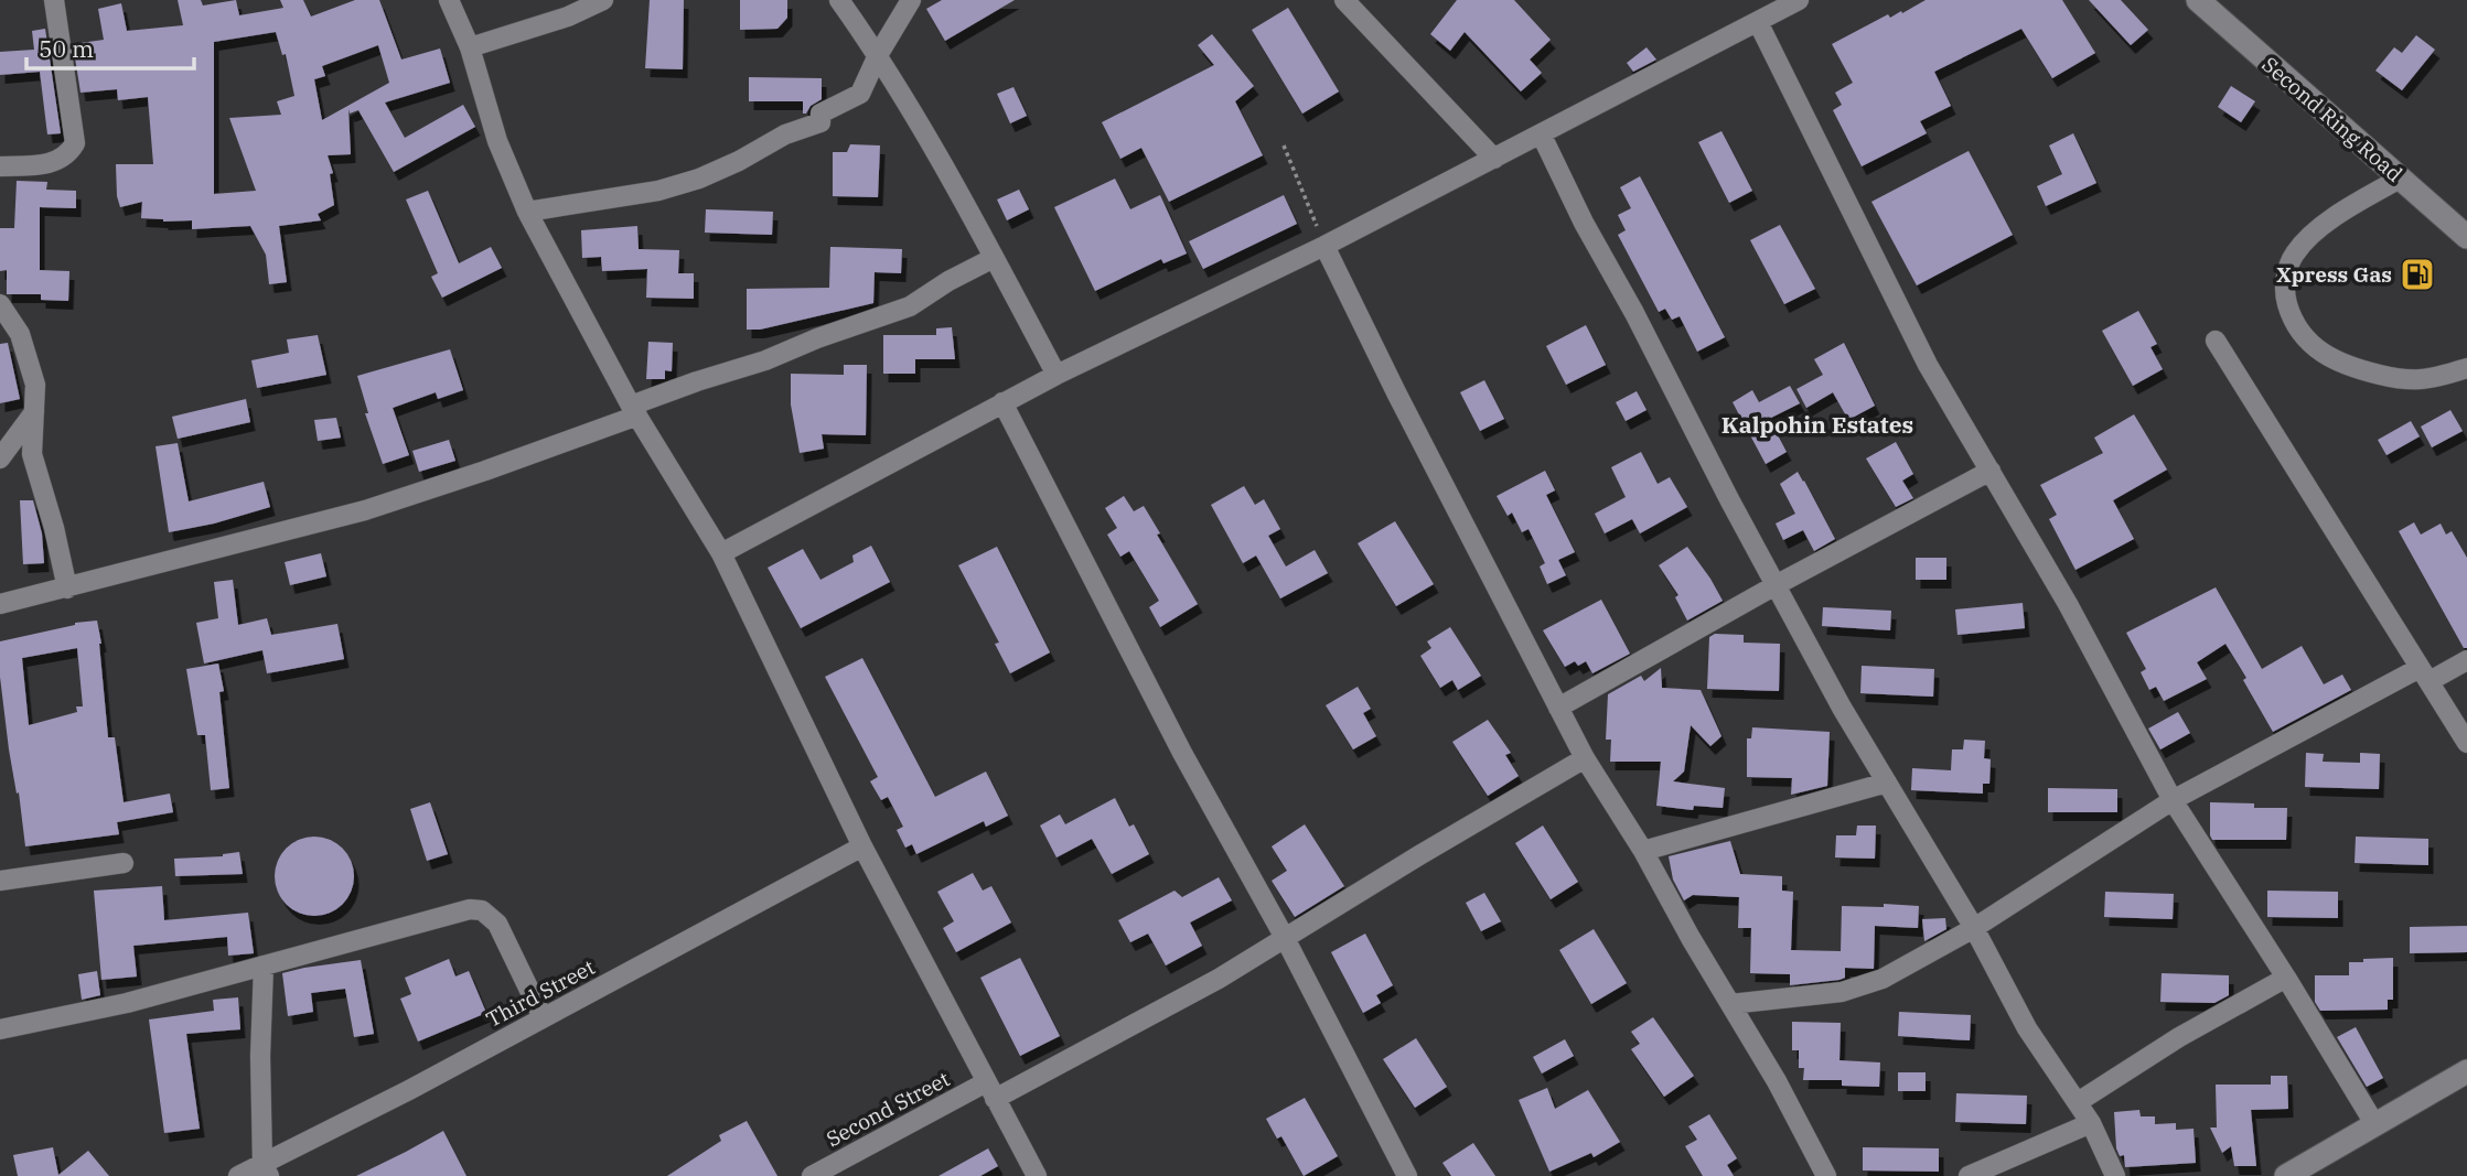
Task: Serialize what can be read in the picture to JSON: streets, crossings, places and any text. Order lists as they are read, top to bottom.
{
  "streets": {
    "street": ["Second Ring Road", "Third Street", "Second Street"]
  },
  "districts": ["Kalpohin Estates"],
  "places": {
    "fuel station": ["Xpress Gas"]
  },
  "scale_bar": "50 m"
}
